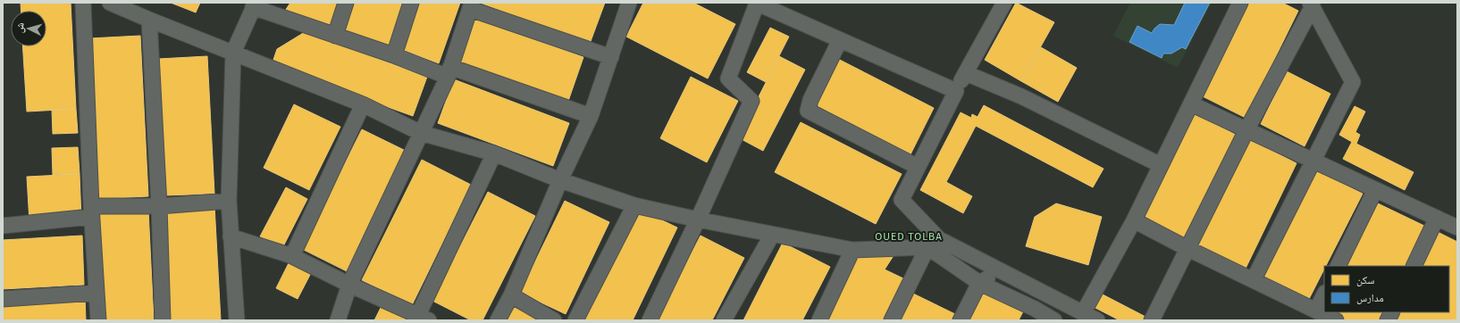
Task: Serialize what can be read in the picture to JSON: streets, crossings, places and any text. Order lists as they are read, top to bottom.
{
  "districts": ["OUED TOLBA"],
  "legend": ["سكن", "مدارس"],
  "north": "left"
}
